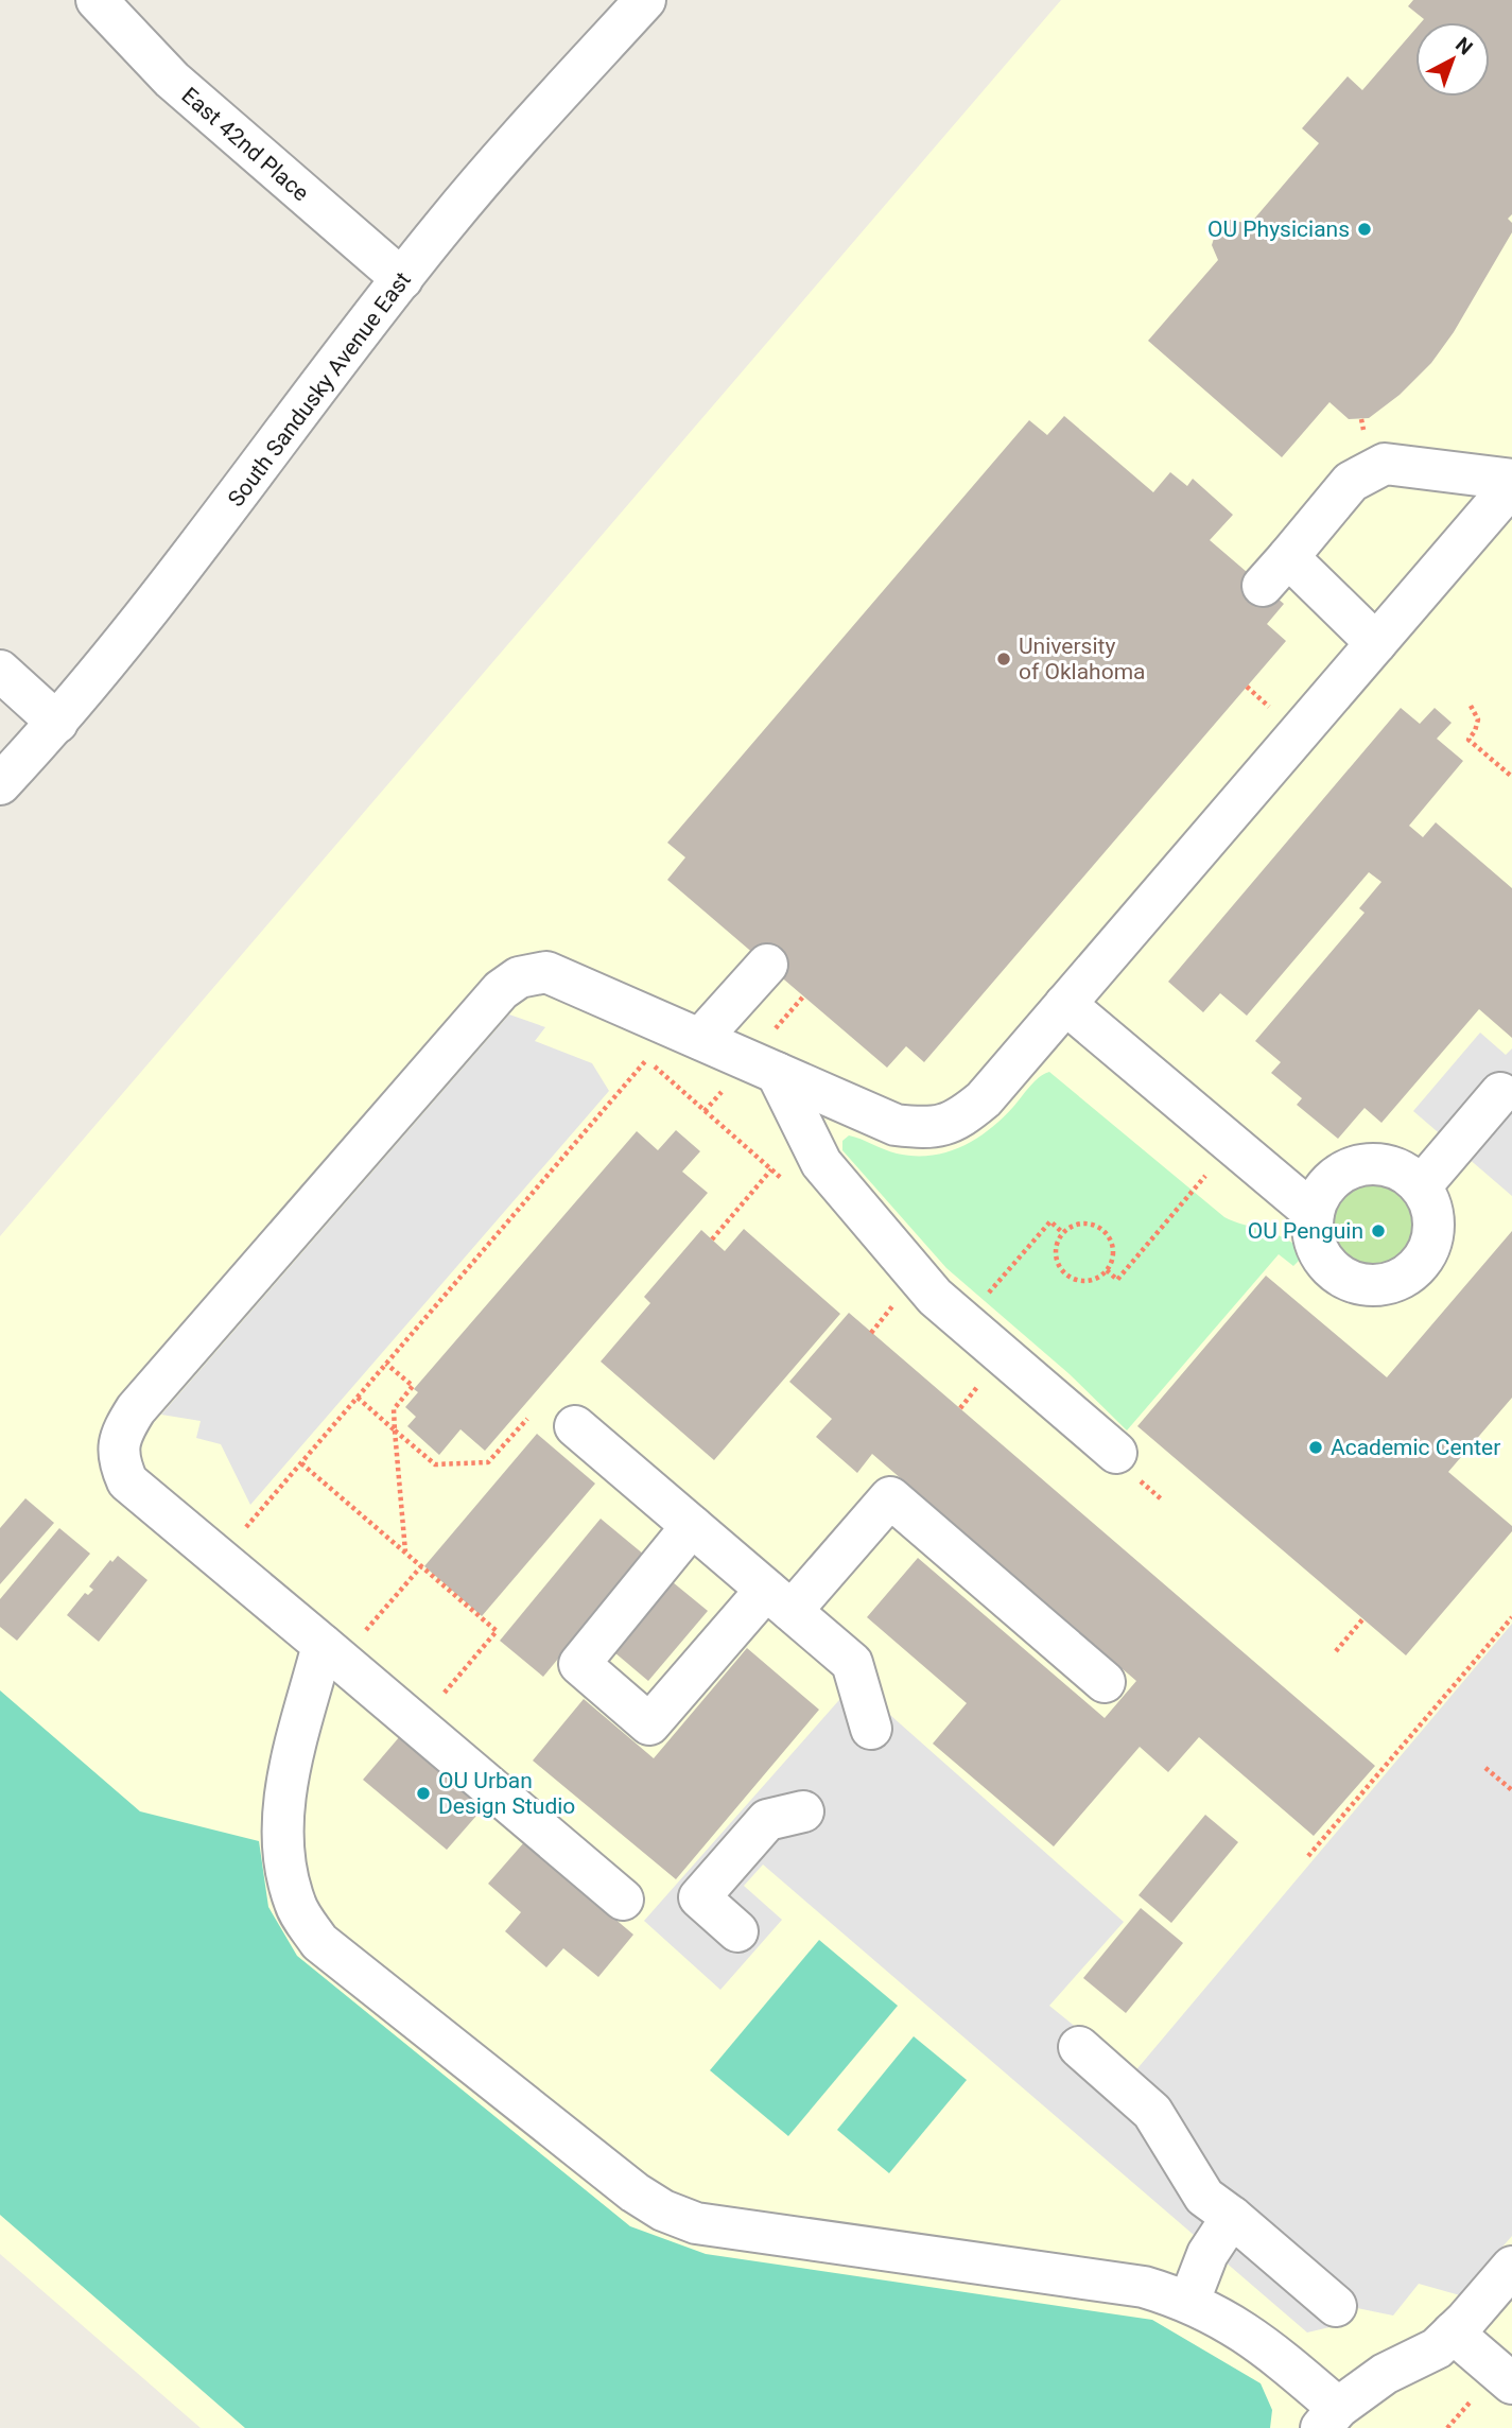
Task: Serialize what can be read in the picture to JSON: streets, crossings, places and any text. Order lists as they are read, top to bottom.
{
  "streets": {
    "street": ["East 42nd Place", "South Sandusky Avenue East"]
  },
  "crossings": [
    ["East 42nd Place", "South Sandusky Avenue East"]
  ],
  "places": [
    "OU Physicians",
    "University of Oklahoma",
    "OU Penguin",
    "Academic Center",
    "OU Urban Design Studio"
  ],
  "north": "top right"
}
